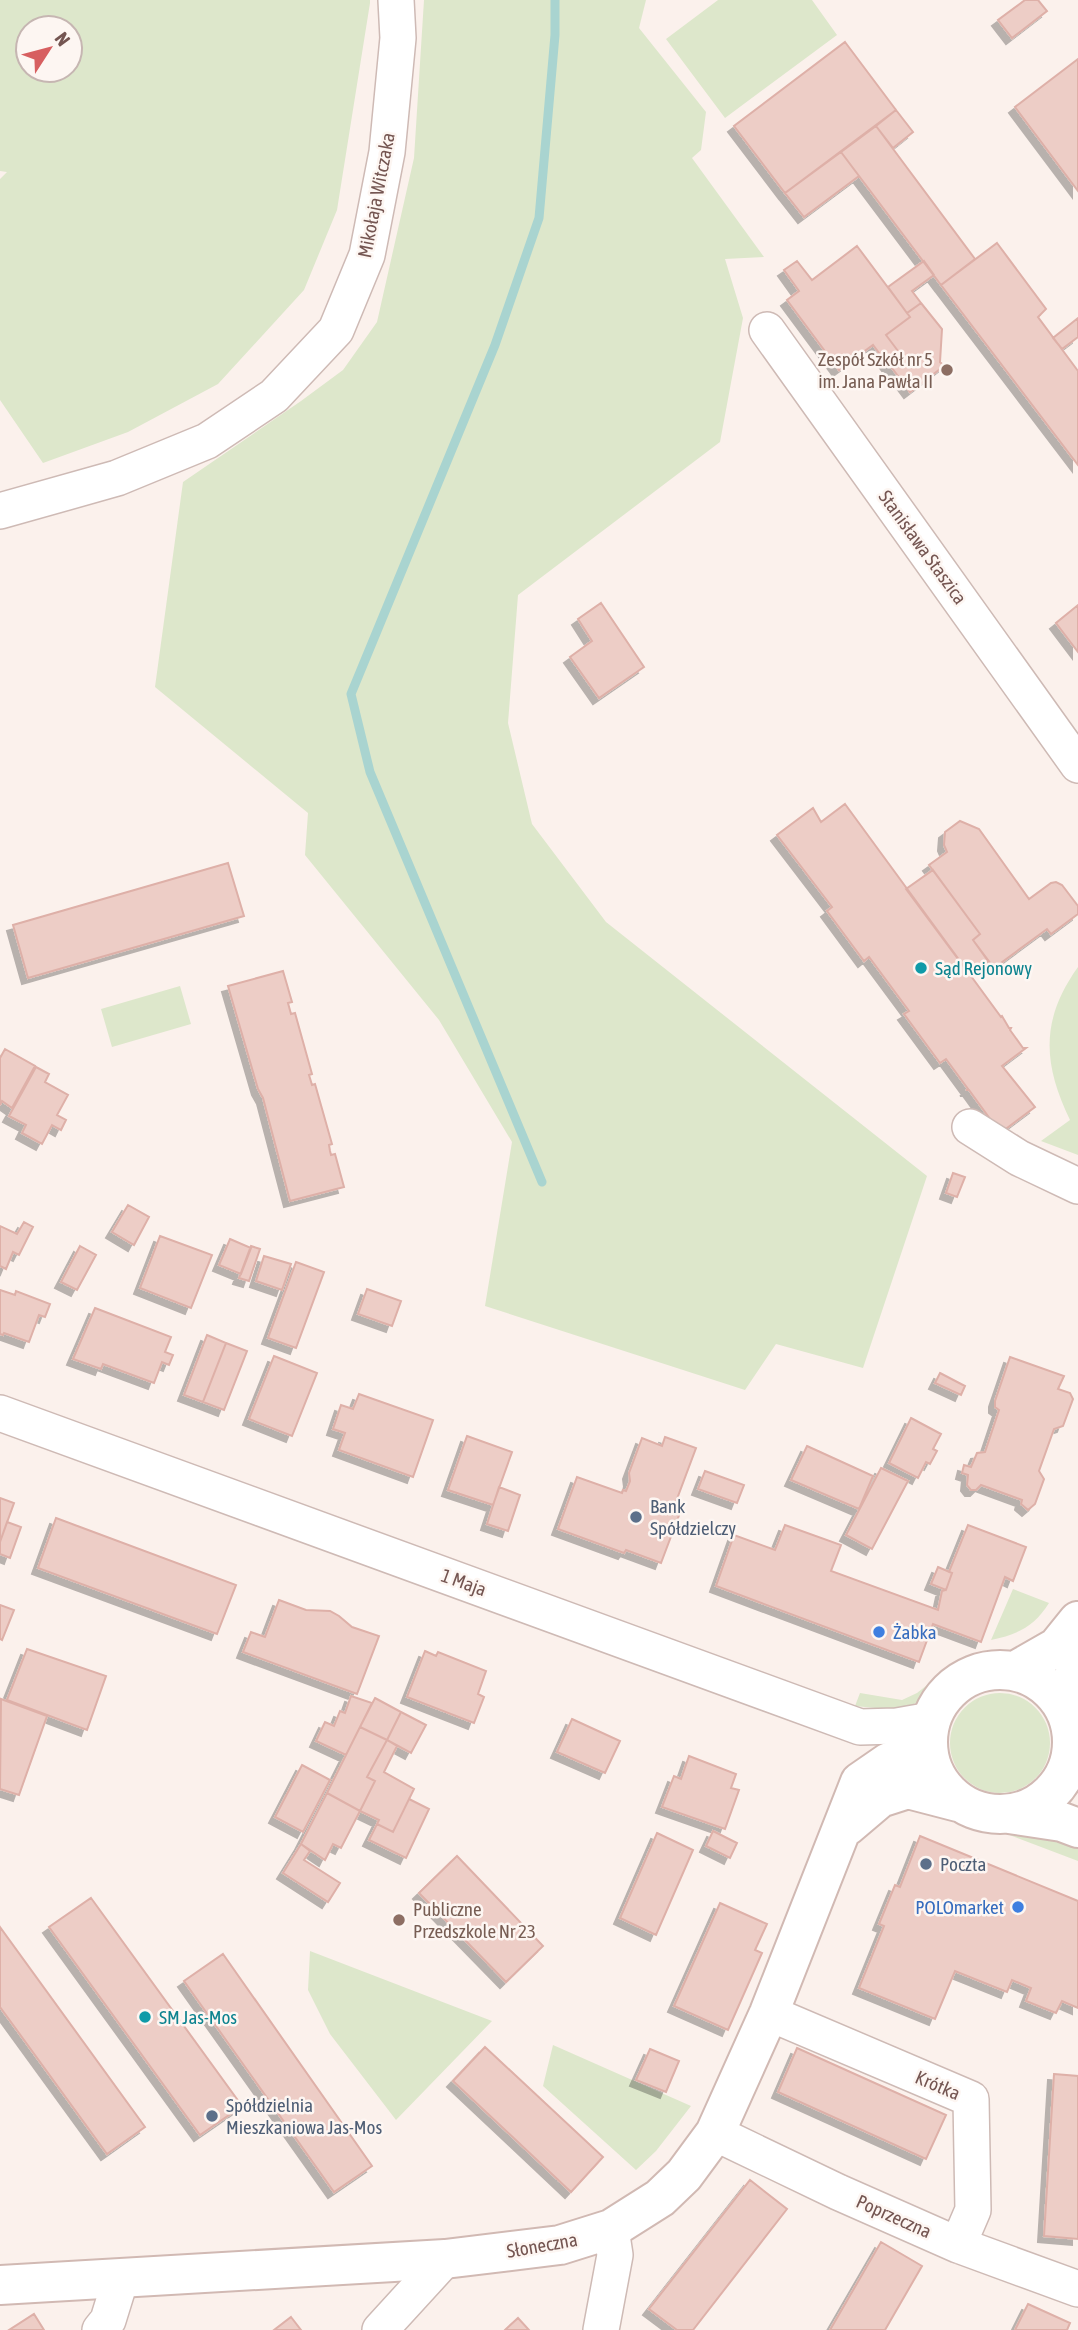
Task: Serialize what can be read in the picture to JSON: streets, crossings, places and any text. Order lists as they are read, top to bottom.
{
  "streets": {
    "street": [
      "Mikołaja Witczaka",
      "Stanisława Staszica",
      "1 Maja",
      "Krótka",
      "Poprzeczna",
      "Słoneczna"
    ]
  },
  "crossings": [
    ["1 Maja", "Słoneczna"],
    ["Krótka", "Poprzeczna"],
    ["Krótka", "Słoneczna"],
    ["Poprzeczna", "Słoneczna"]
  ],
  "places": [
    "Zespół Szkół nr 5 im. Jana Pawła II",
    "Sąd Rejonowy",
    "Bank Spółdzielczy",
    "Żabka",
    "Poczta",
    "POLOmarket",
    "Publiczne Przedszkole Nr 23",
    "SM Jas-Mos",
    "Spółdzielnia Mieszkaniowa Jas-Mos"
  ],
  "north": "top right"
}
